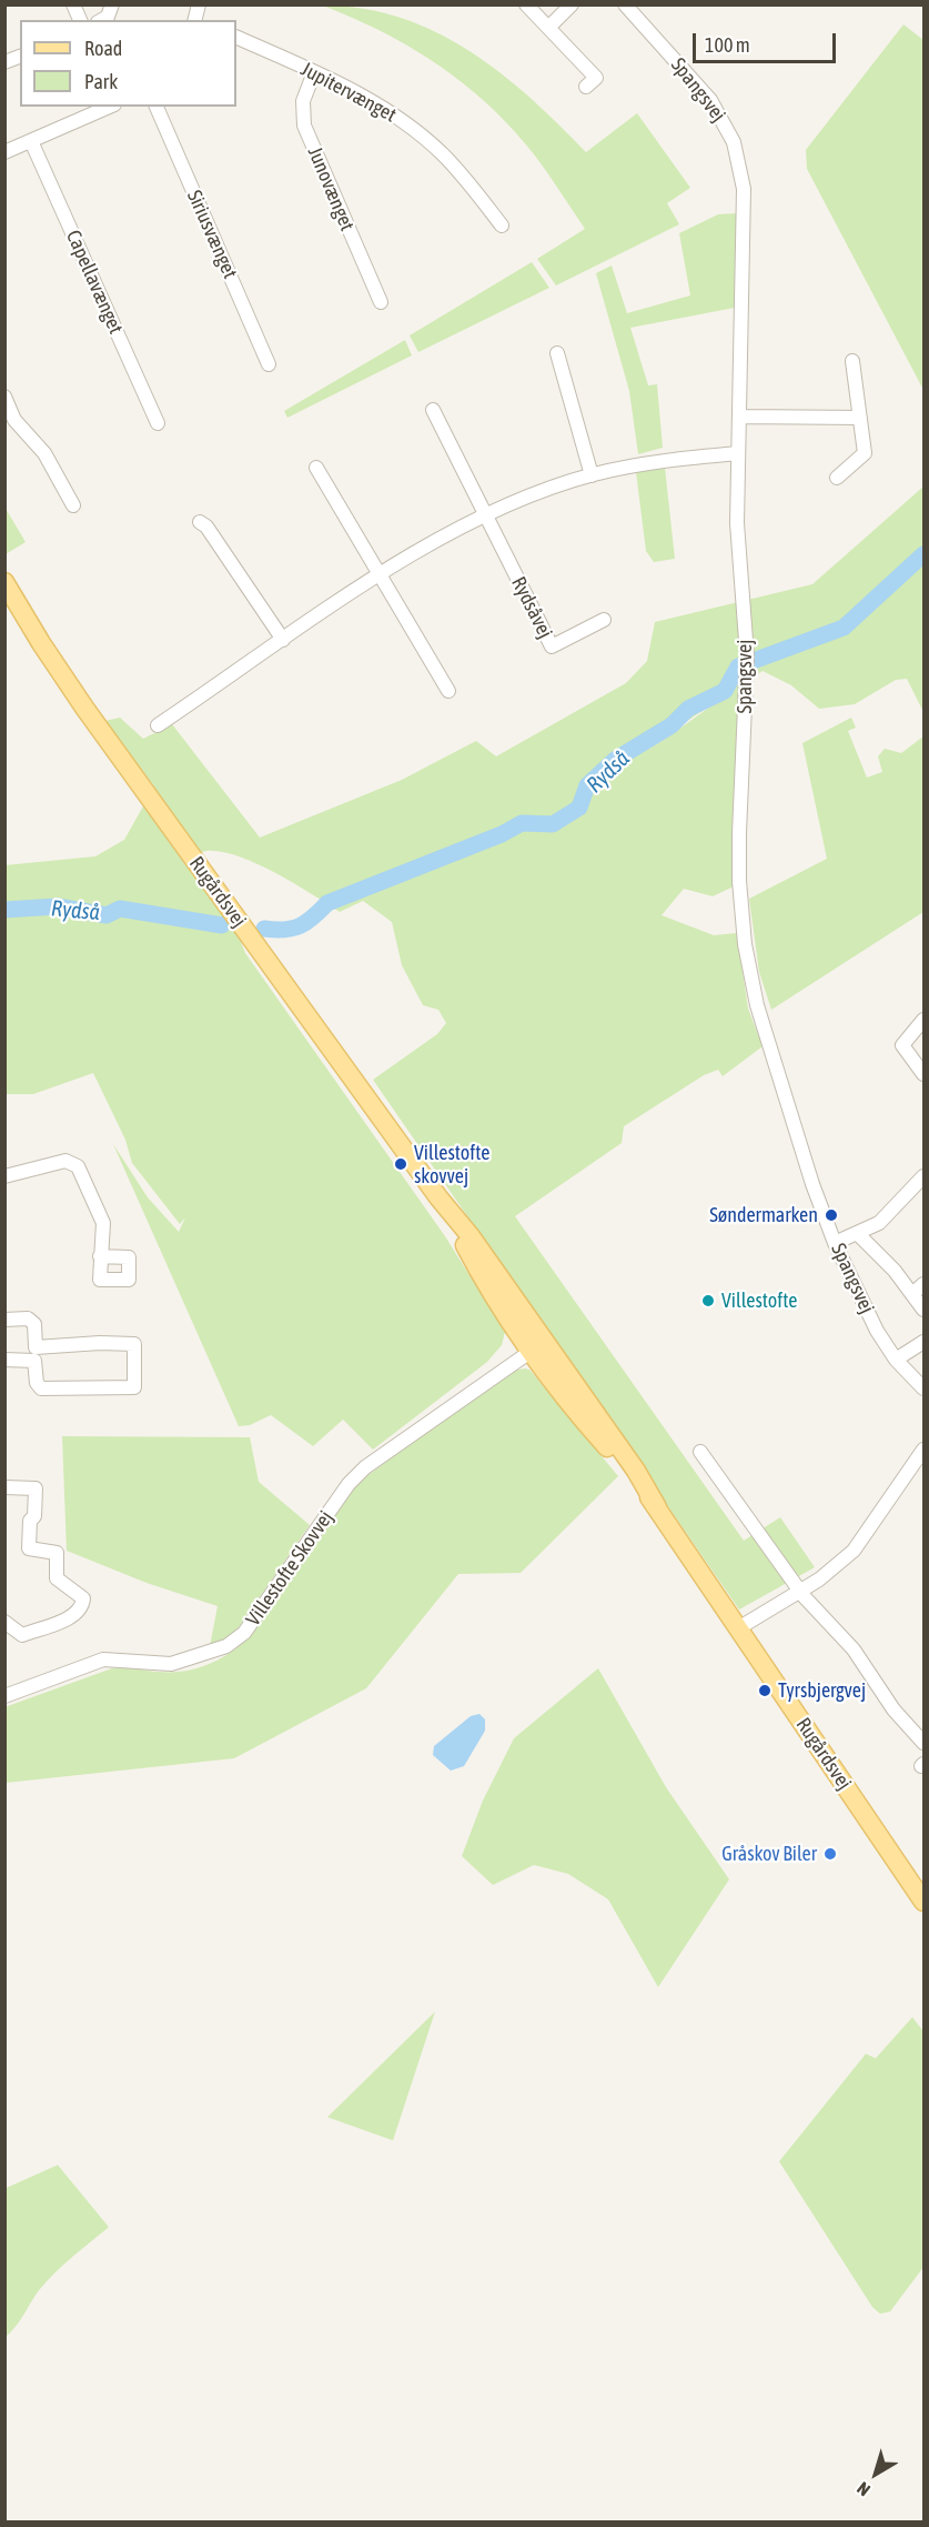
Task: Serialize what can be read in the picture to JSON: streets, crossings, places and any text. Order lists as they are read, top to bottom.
{
  "streets": {
    "main road": ["Rugårdsvej"],
    "street": [
      "Spangsvej",
      "Jupitervænget",
      "Junovænget",
      "Siriusvænget",
      "Capellavænget",
      "Rydsåvej",
      "Villestofte Skovvej"
    ]
  },
  "crossings": [
    ["Jupitervænget", "Junovænget"],
    ["Rugårdsvej", "Villestofte Skovvej"]
  ],
  "water": ["Rydså"],
  "places": [
    "Villestofte skovvej",
    "Søndermarken",
    "Villestofte",
    "Tyrsbjergvej",
    "Gråskov Biler"
  ],
  "legend": ["Road", "Park"],
  "scale_bar": "100 m",
  "north": "bottom left"
}
